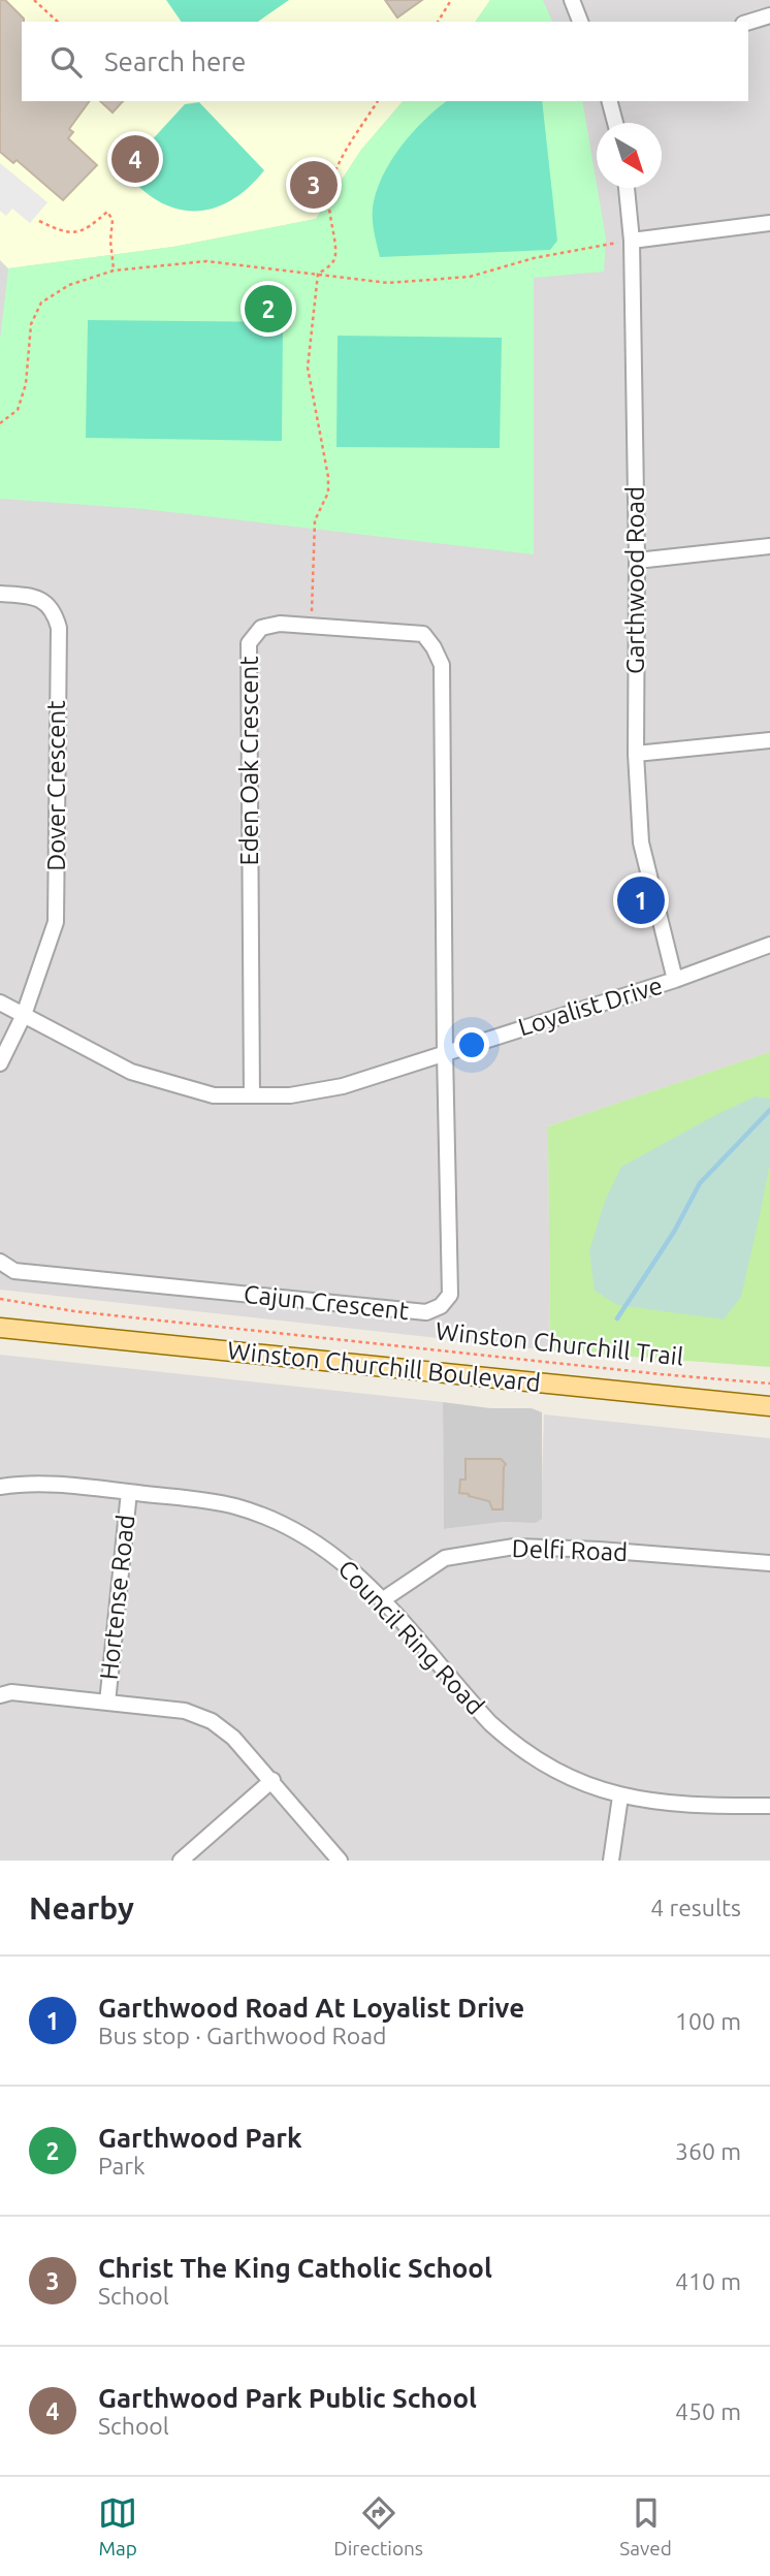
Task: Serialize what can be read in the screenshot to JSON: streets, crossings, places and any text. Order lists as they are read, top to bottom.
{
  "streets": {
    "main road": ["Winston Churchill Boulevard"],
    "street": [
      "Garthwood Road",
      "Eden Oak Crescent",
      "Dover Crescent",
      "Loyalist Drive",
      "Cajun Crescent",
      "Delfi Road",
      "Hortense Road",
      "Council Ring Road"
    ],
    "path": ["Winston Churchill Trail"]
  },
  "crossings": [
    ["Garthwood Road", "Loyalist Drive"],
    ["Eden Oak Crescent", "Loyalist Drive"],
    ["Eden Oak Crescent", "Cajun Crescent"],
    ["Dover Crescent", "Loyalist Drive"],
    ["Loyalist Drive", "Cajun Crescent"],
    ["Delfi Road", "Council Ring Road"],
    ["Hortense Road", "Council Ring Road"]
  ],
  "north": "bottom right",
  "page": {
    "search": "Search here",
    "pins": [
      "4",
      "3",
      "2",
      "1"
    ],
    "heading": ["Nearby", "4 results"],
    "list": [
      {
        "mark": "1",
        "name": "Garthwood Road At Loyalist Drive",
        "note": "Bus stop · Garthwood Road",
        "value": "100 m"
      },
      {
        "mark": "2",
        "name": "Garthwood Park",
        "note": "Park",
        "value": "360 m"
      },
      {
        "mark": "3",
        "name": "Christ The King Catholic School",
        "note": "School",
        "value": "410 m"
      },
      {
        "mark": "4",
        "name": "Garthwood Park Public School",
        "note": "School",
        "value": "450 m"
      }
    ],
    "nav": ["Map", "Directions", "Saved"]
  }
}
